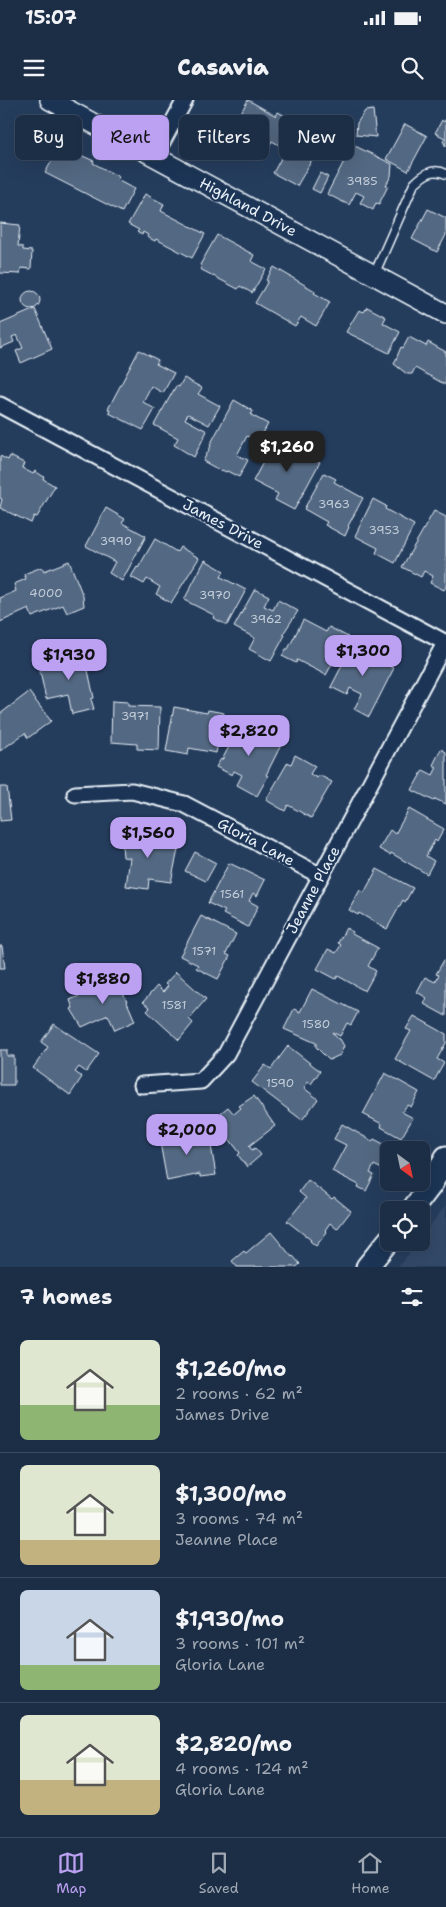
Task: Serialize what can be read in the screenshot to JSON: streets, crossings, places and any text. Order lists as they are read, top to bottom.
{
  "streets": {
    "street": [
      "Highland Drive",
      "James Drive",
      "Gloria Lane",
      "Jeanne Place"
    ]
  },
  "crossings": [
    ["James Drive", "Jeanne Place"],
    ["Gloria Lane", "Jeanne Place"]
  ],
  "house_numbers": [
    "3985",
    "3963",
    "3953",
    "3990",
    "4000",
    "3970",
    "3962",
    "3971",
    "1561",
    "1571",
    "1581",
    "1580",
    "1590"
  ],
  "north": "bottom right",
  "page": {
    "status": "15:07",
    "header": "Casavia",
    "chip": [
      "Buy",
      "Rent",
      "Filters",
      "New"
    ],
    "price": [
      "$1,260",
      "$1,300",
      "$1,930",
      "$2,820",
      "$1,560",
      "$1,880",
      "$2,000"
    ],
    "heading": "7 homes",
    "list": [
      {
        "name": "$1,260/mo",
        "note": "2 rooms · 62 m² · James Drive"
      },
      {
        "name": "$1,300/mo",
        "note": "3 rooms · 74 m² · Jeanne Place"
      },
      {
        "name": "$1,930/mo",
        "note": "3 rooms · 101 m² · Gloria Lane"
      },
      {
        "name": "$2,820/mo",
        "note": "4 rooms · 124 m² · Gloria Lane"
      }
    ],
    "tabs": ["Map", "Saved", "Home"]
  }
}
